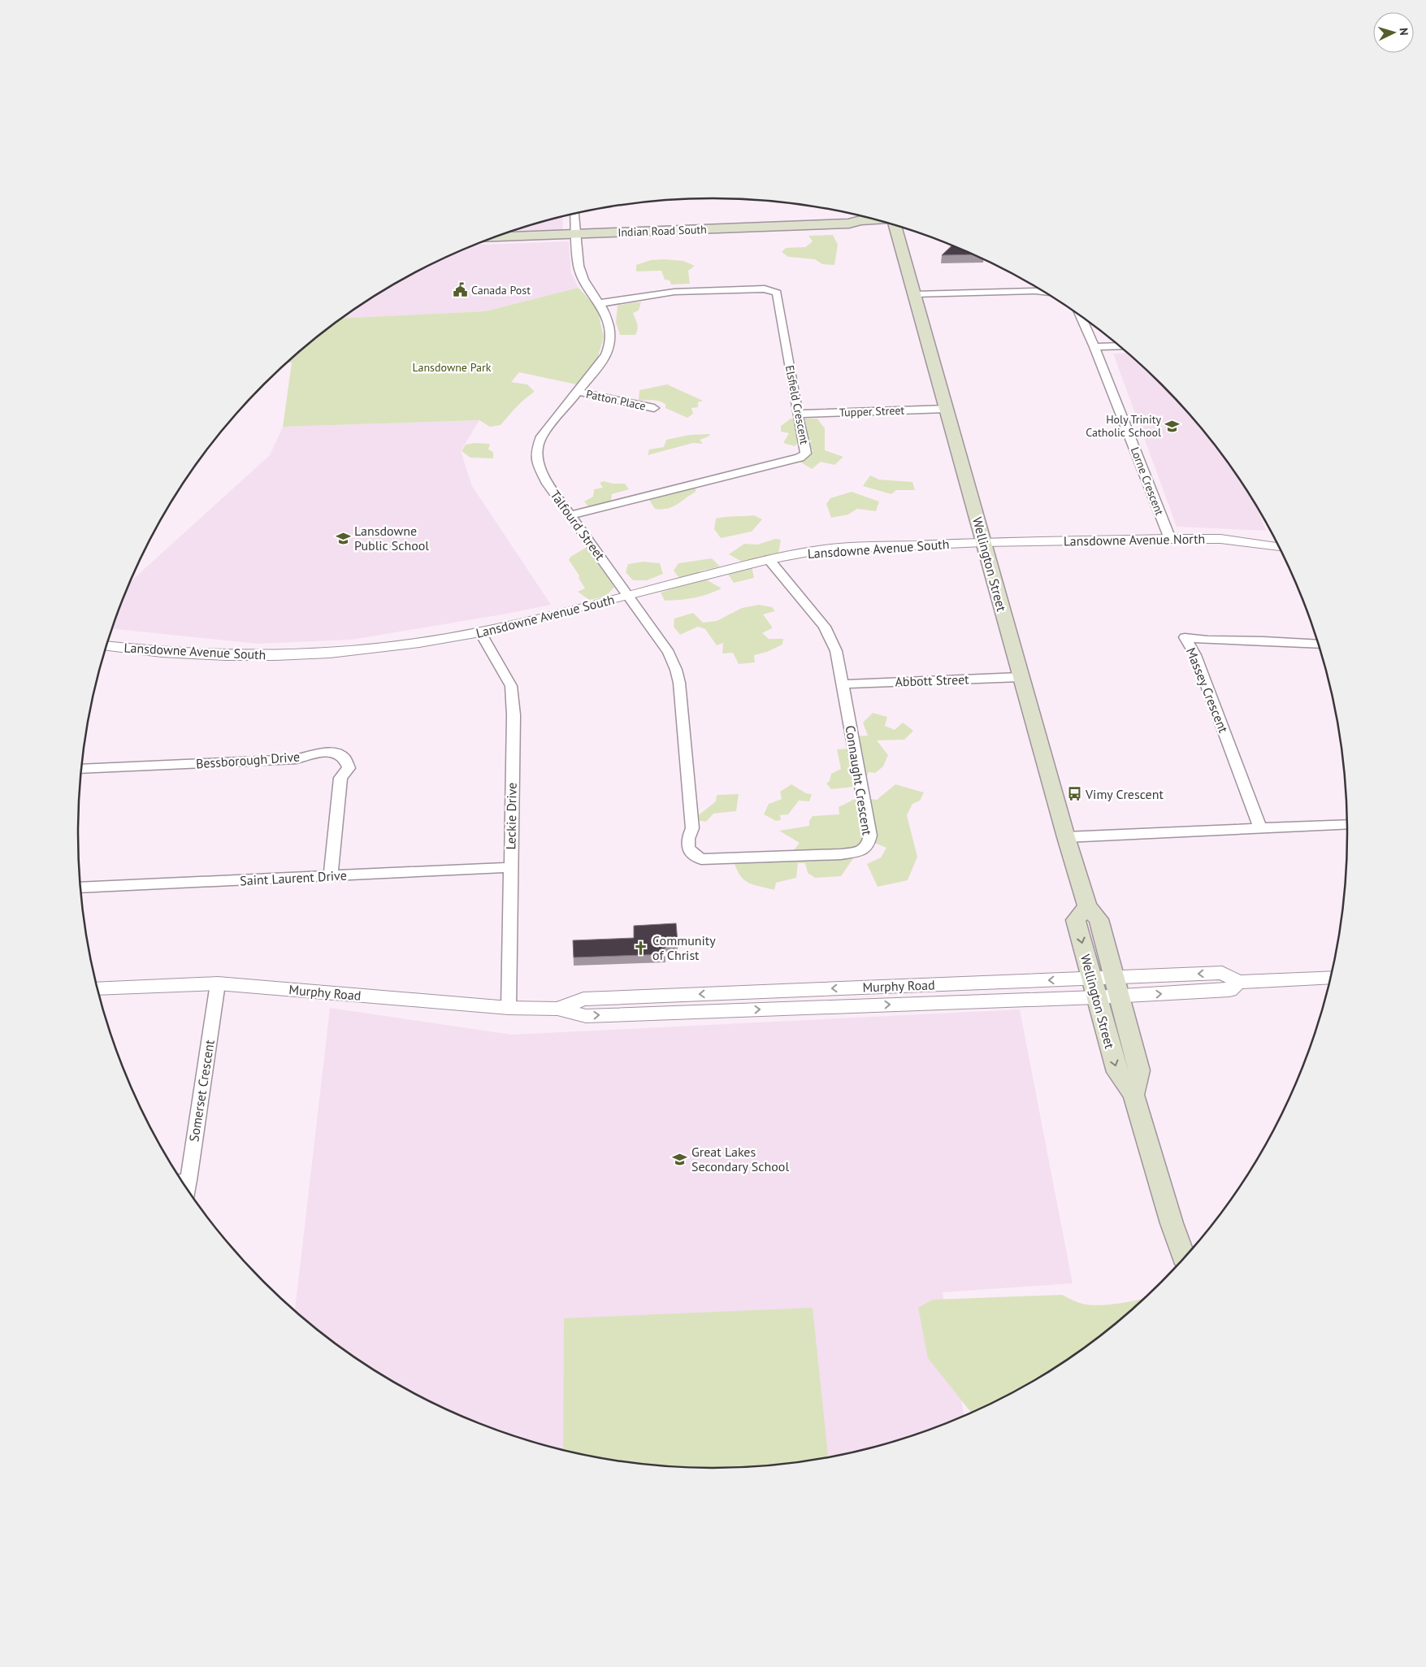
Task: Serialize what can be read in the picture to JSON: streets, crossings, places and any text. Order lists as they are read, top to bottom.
{
  "streets": {
    "main road": ["Indian Road South", "Wellington Street"],
    "street": [
      "Patton Place",
      "Elsfield Crescent",
      "Tupper Street",
      "Lorne Crescent",
      "Talfourd Street",
      "Lansdowne Avenue North",
      "Lansdowne Avenue South",
      "Abbott Street",
      "Massey Crescent",
      "Bessborough Drive",
      "Connaught Crescent",
      "Leckie Drive",
      "Saint Laurent Drive",
      "Murphy Road",
      "Somerset Crescent"
    ]
  },
  "crossings": [
    ["Indian Road South", "Talfourd Street"],
    ["Patton Place", "Talfourd Street"],
    ["Elsfield Crescent", "Tupper Street"],
    ["Elsfield Crescent", "Talfourd Street"],
    ["Tupper Street", "Wellington Street"],
    ["Lorne Crescent", "Lansdowne Avenue North"],
    ["Lorne Crescent", "Wellington Street"],
    ["Talfourd Street", "Lansdowne Avenue South"],
    ["Talfourd Street", "Connaught Crescent"],
    ["Lansdowne Avenue North", "Lansdowne Avenue South"],
    ["Lansdowne Avenue North", "Wellington Street"],
    ["Lansdowne Avenue South", "Wellington Street"],
    ["Lansdowne Avenue South", "Connaught Crescent"],
    ["Lansdowne Avenue South", "Leckie Drive"],
    ["Wellington Street", "Abbott Street"],
    ["Wellington Street", "Murphy Road"],
    ["Abbott Street", "Connaught Crescent"],
    ["Bessborough Drive", "Saint Laurent Drive"],
    ["Leckie Drive", "Saint Laurent Drive"],
    ["Leckie Drive", "Murphy Road"],
    ["Murphy Road", "Somerset Crescent"]
  ],
  "parks": ["Lansdowne Park"],
  "places": {
    "public building": ["Canada Post"],
    "school or university": ["Holy Trinity Catholic School", "Lansdowne Public School", "Great Lakes Secondary School"],
    "bus stop": ["Vimy Crescent"],
    "church": ["Community of Christ"]
  },
  "north": "right"
}
